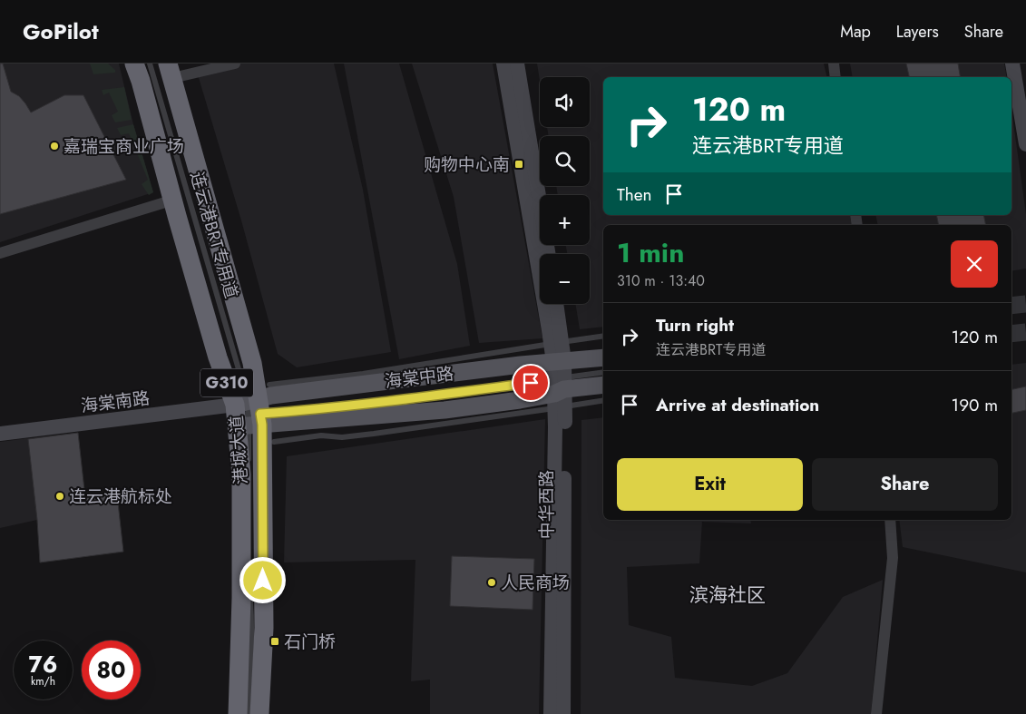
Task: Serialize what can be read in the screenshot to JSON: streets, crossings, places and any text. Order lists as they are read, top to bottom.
{
  "streets": {
    "highway": ["G310", "港城大道"],
    "main road": ["海棠中路", "海棠南路", "中华西路"],
    "lane": ["连云港BRT专用道"]
  },
  "crossings": [
    ["连云港BRT专用道", "海棠中路"],
    ["连云港BRT专用道", "海棠南路"],
    ["连云港BRT专用道", "港城大道"],
    ["海棠中路", "海棠南路"],
    ["海棠中路", "港城大道"],
    ["海棠中路", "中华西路"],
    ["海棠南路", "港城大道"]
  ],
  "districts": ["滨海社区"],
  "places": {
    "other": ["嘉瑞宝商业广场", "连云港航标处", "人民商场"],
    "transit": ["购物中心南", "石门桥"]
  },
  "page": {
    "header": "GoPilot",
    "nav": ["Map", "Layers", "Share"],
    "map_buttons": ["+", "−"],
    "turn": ["120 m", "连云港BRT专用道"],
    "then": "Then",
    "heading": ["1 min", "310 m · 13:40"],
    "list": [
      {
        "name": "Turn right",
        "note": "连云港BRT专用道",
        "value": "120 m"
      },
      {
        "name": "Arrive at destination",
        "value": "190 m"
      }
    ],
    "buttons": ["Exit", "Share"],
    "speed": "76 km/h",
    "limit": "80"
  }
}
